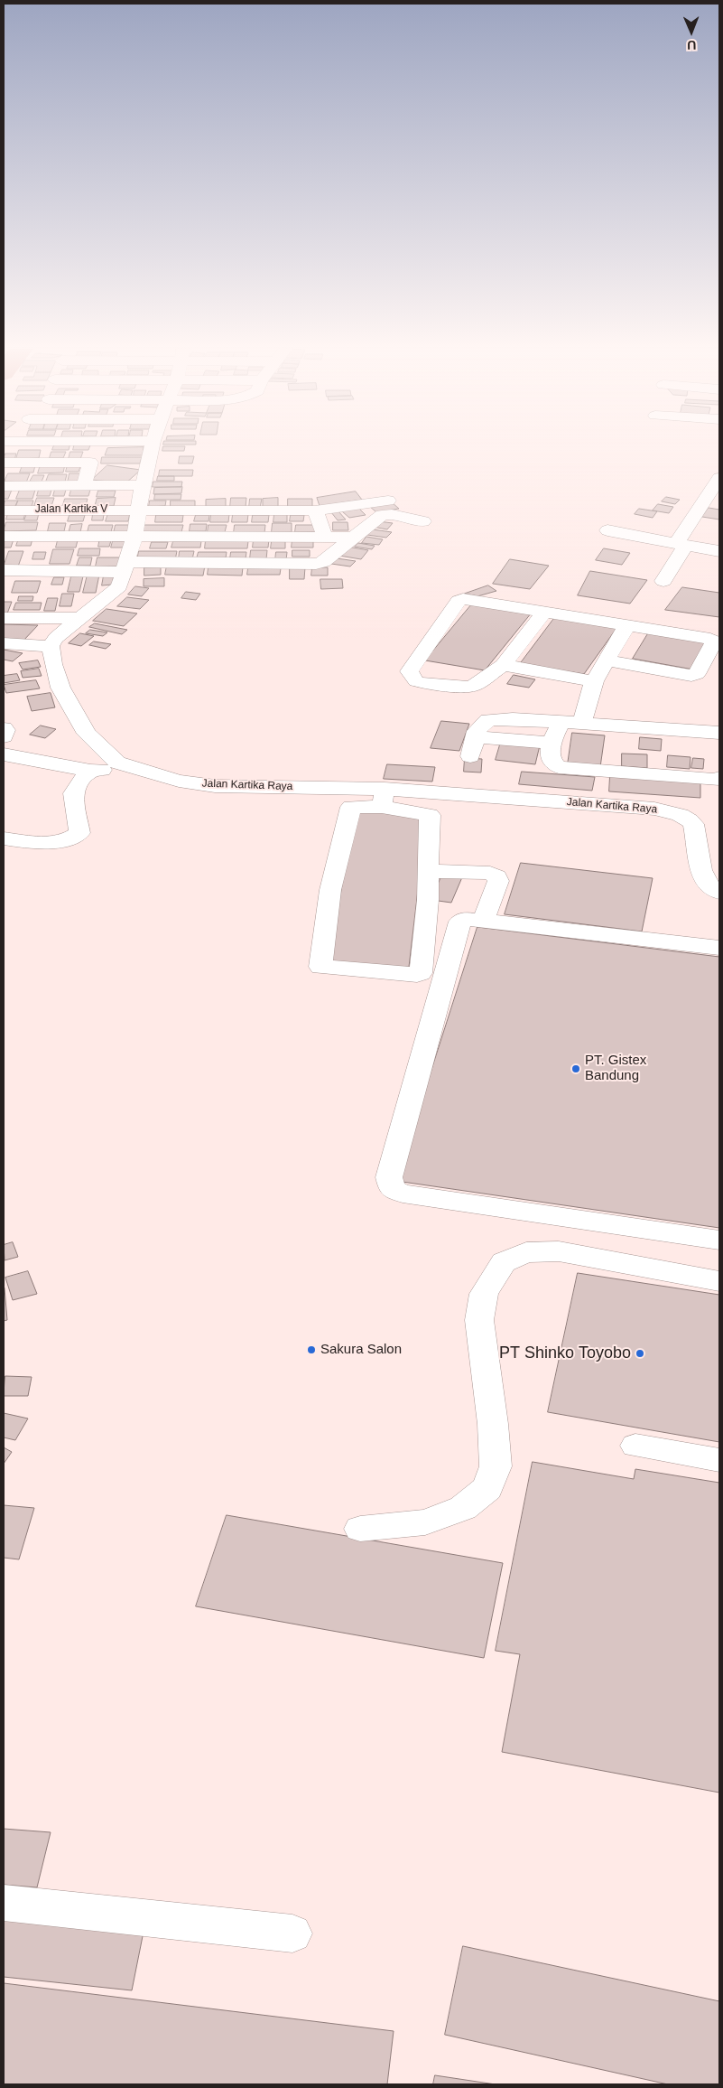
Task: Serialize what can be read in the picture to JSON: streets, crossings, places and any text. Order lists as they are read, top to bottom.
{
  "streets": {
    "street": ["Jalan Kartika V", "Jalan Kartika Raya"]
  },
  "places": ["PT. Gistex Bandung", "Sakura Salon", "PT Shinko Toyobo"],
  "north": "bottom"
}
